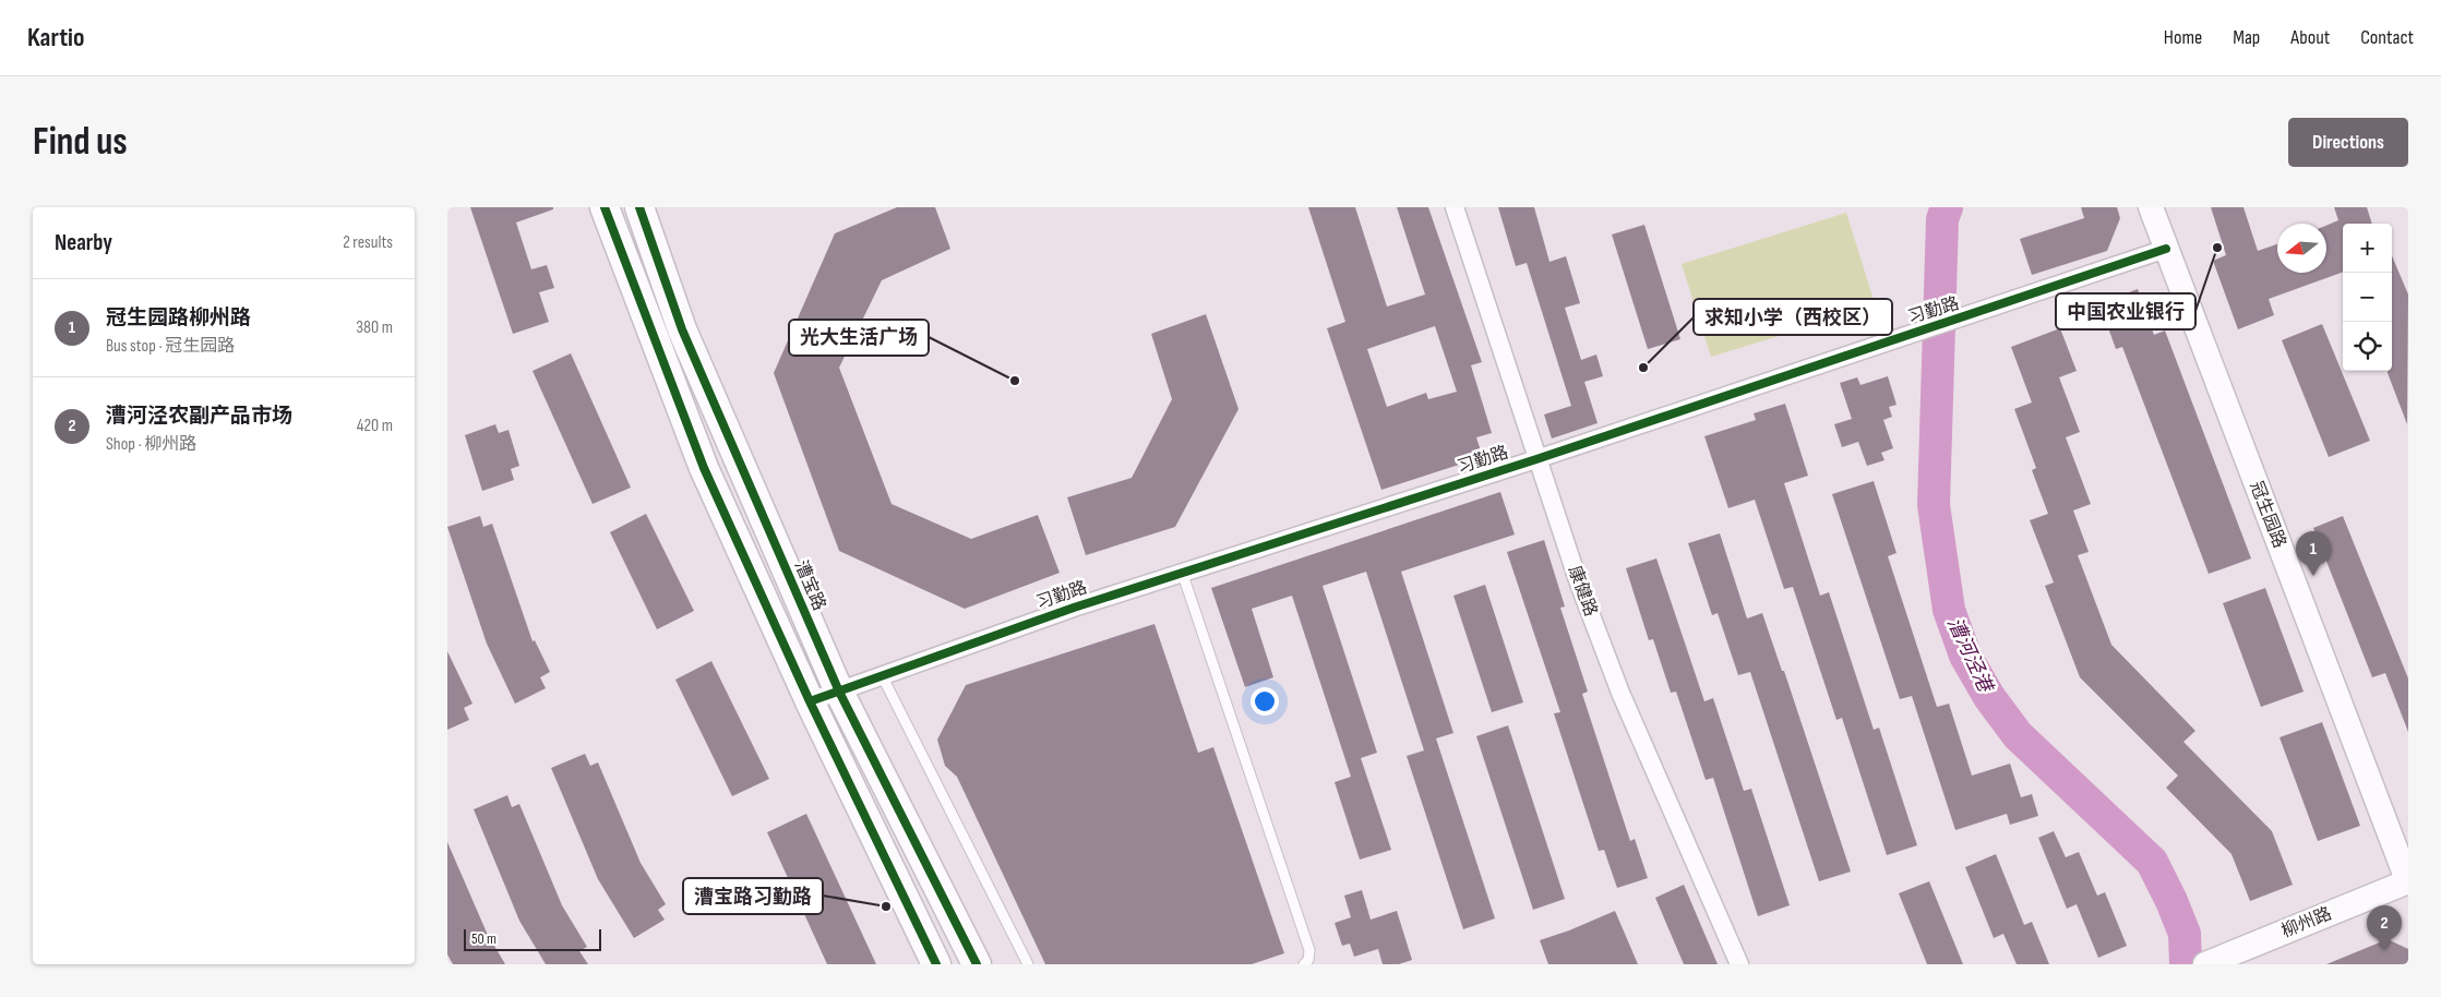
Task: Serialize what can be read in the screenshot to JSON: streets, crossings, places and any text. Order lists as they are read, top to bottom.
{
  "streets": {
    "main road": ["漕宝路"],
    "street": [
      "习勤路",
      "冠生园路",
      "康健路",
      "柳州路"
    ]
  },
  "crossings": [
    ["习勤路", "冠生园路"],
    ["习勤路", "漕宝路"],
    ["习勤路", "康健路"],
    ["冠生园路", "柳州路"]
  ],
  "water": ["漕河泾港"],
  "places": [
    "中国农业银行",
    "求知小学（西校区）",
    "光大生活广场",
    "漕宝路习勤路"
  ],
  "scale_bar": "50 m",
  "north": "left",
  "page": {
    "header": "Kartio",
    "nav": [
      "Home",
      "Map",
      "About",
      "Contact"
    ],
    "buttons": "Directions",
    "title": "Find us",
    "heading": ["Nearby", "2 results"],
    "map_buttons": ["+", "−"],
    "list": [
      {
        "mark": "1",
        "name": "冠生园路柳州路",
        "note": "Bus stop · 冠生园路",
        "value": "380 m"
      },
      {
        "mark": "2",
        "name": "漕河泾农副产品市场",
        "note": "Shop · 柳州路",
        "value": "420 m"
      }
    ],
    "pins": ["1", "2"],
    "scale": "50 m"
  }
}
